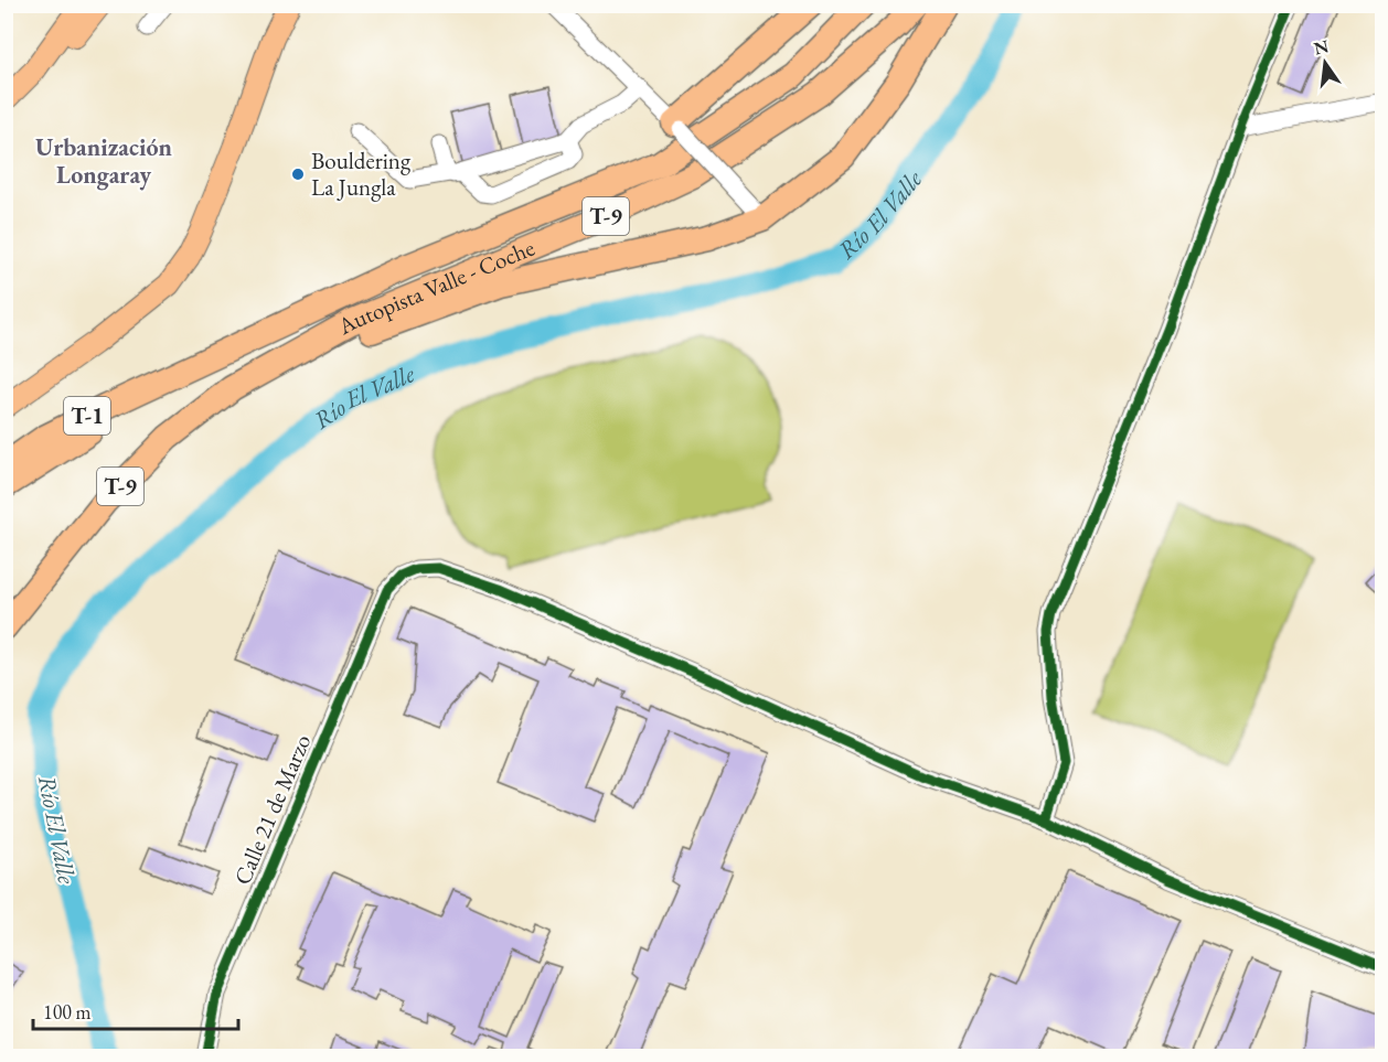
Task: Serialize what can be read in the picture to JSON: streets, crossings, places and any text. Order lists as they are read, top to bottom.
{
  "streets": {
    "highway": ["T-9", "Autopista Valle - Coche", "T-1"],
    "street": ["Calle 21 de Marzo"]
  },
  "districts": ["Urbanización Longaray"],
  "water": ["Río El Valle"],
  "places": ["Bouldering La Jungla"],
  "scale_bar": "100 m",
  "north": "top"
}
